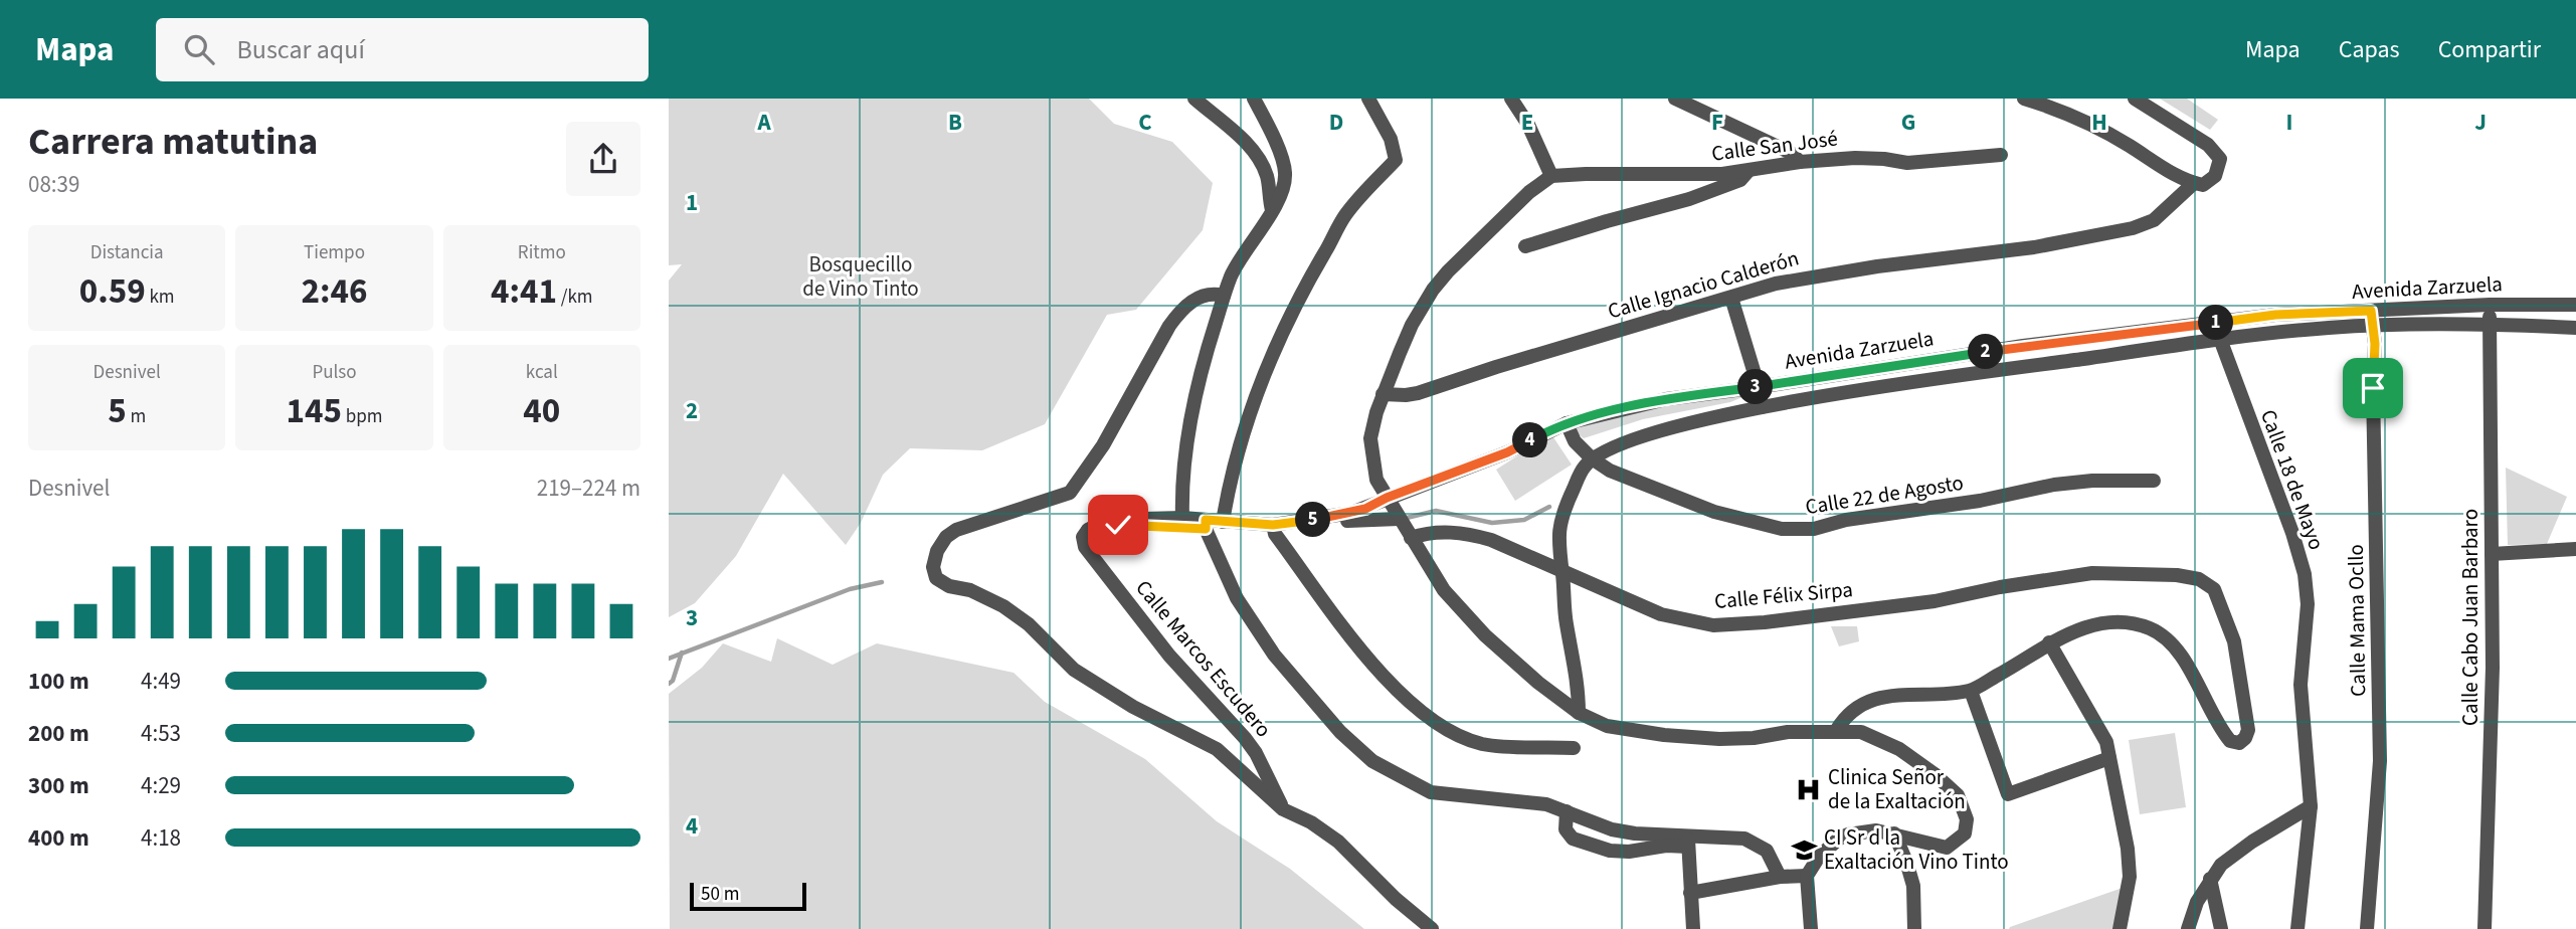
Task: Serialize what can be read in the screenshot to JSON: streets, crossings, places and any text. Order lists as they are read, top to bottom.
{
  "streets": {
    "street": [
      "Calle San José",
      "Calle Ignacio Calderón",
      "Avenida Zarzuela",
      "Calle 18 de Mayo",
      "Calle 22 de Agosto",
      "Calle Félix Sirpa",
      "Calle Cabo Juan Barbaro",
      "Calle Mama Ocllo",
      "Calle Marcos Escudero"
    ]
  },
  "crossings": [
    ["Avenida Zarzuela", "Calle 18 de Mayo"],
    ["Avenida Zarzuela", "Calle 22 de Agosto"],
    ["Avenida Zarzuela", "Calle Cabo Juan Barbaro"],
    ["Avenida Zarzuela", "Calle Mama Ocllo"],
    ["Avenida Zarzuela", "Calle Marcos Escudero"]
  ],
  "parks": ["Bosquecillo de Vino Tinto"],
  "places": {
    "hospital": ["Clinica Señor de la Exaltación"],
    "school or university": ["CI Sr d la Exaltación Vino Tinto"]
  },
  "scale_bar": "50 m",
  "page": {
    "header": "Mapa",
    "search": "Buscar aquí",
    "nav": ["Mapa", "Capas", "Compartir"],
    "heading": ["Carrera matutina", "08:39"],
    "stats": [
      ["Distancia", "0.59 km"],
      ["Tiempo", "2:46"],
      ["Ritmo", "4:41 /km"],
      ["Desnivel", "5 m"],
      ["Pulso", "145 bpm"],
      ["kcal", "40"]
    ],
    "pins": [
      "1",
      "2",
      "3",
      "4",
      "5"
    ],
    "chart": ["Desnivel", "219–224 m"],
    "list": [
      {
        "name": "100 m",
        "note": "4:49"
      },
      {
        "name": "200 m",
        "note": "4:53"
      },
      {
        "name": "300 m",
        "note": "4:29"
      },
      {
        "name": "400 m",
        "note": "4:18"
      }
    ],
    "scale": "50 m"
  },
  "grid": {
    "columns": [
      "A",
      "B",
      "C",
      "D",
      "E",
      "F",
      "G",
      "H",
      "I",
      "J"
    ],
    "rows": [
      "1",
      "2",
      "3",
      "4"
    ]
  }
}
